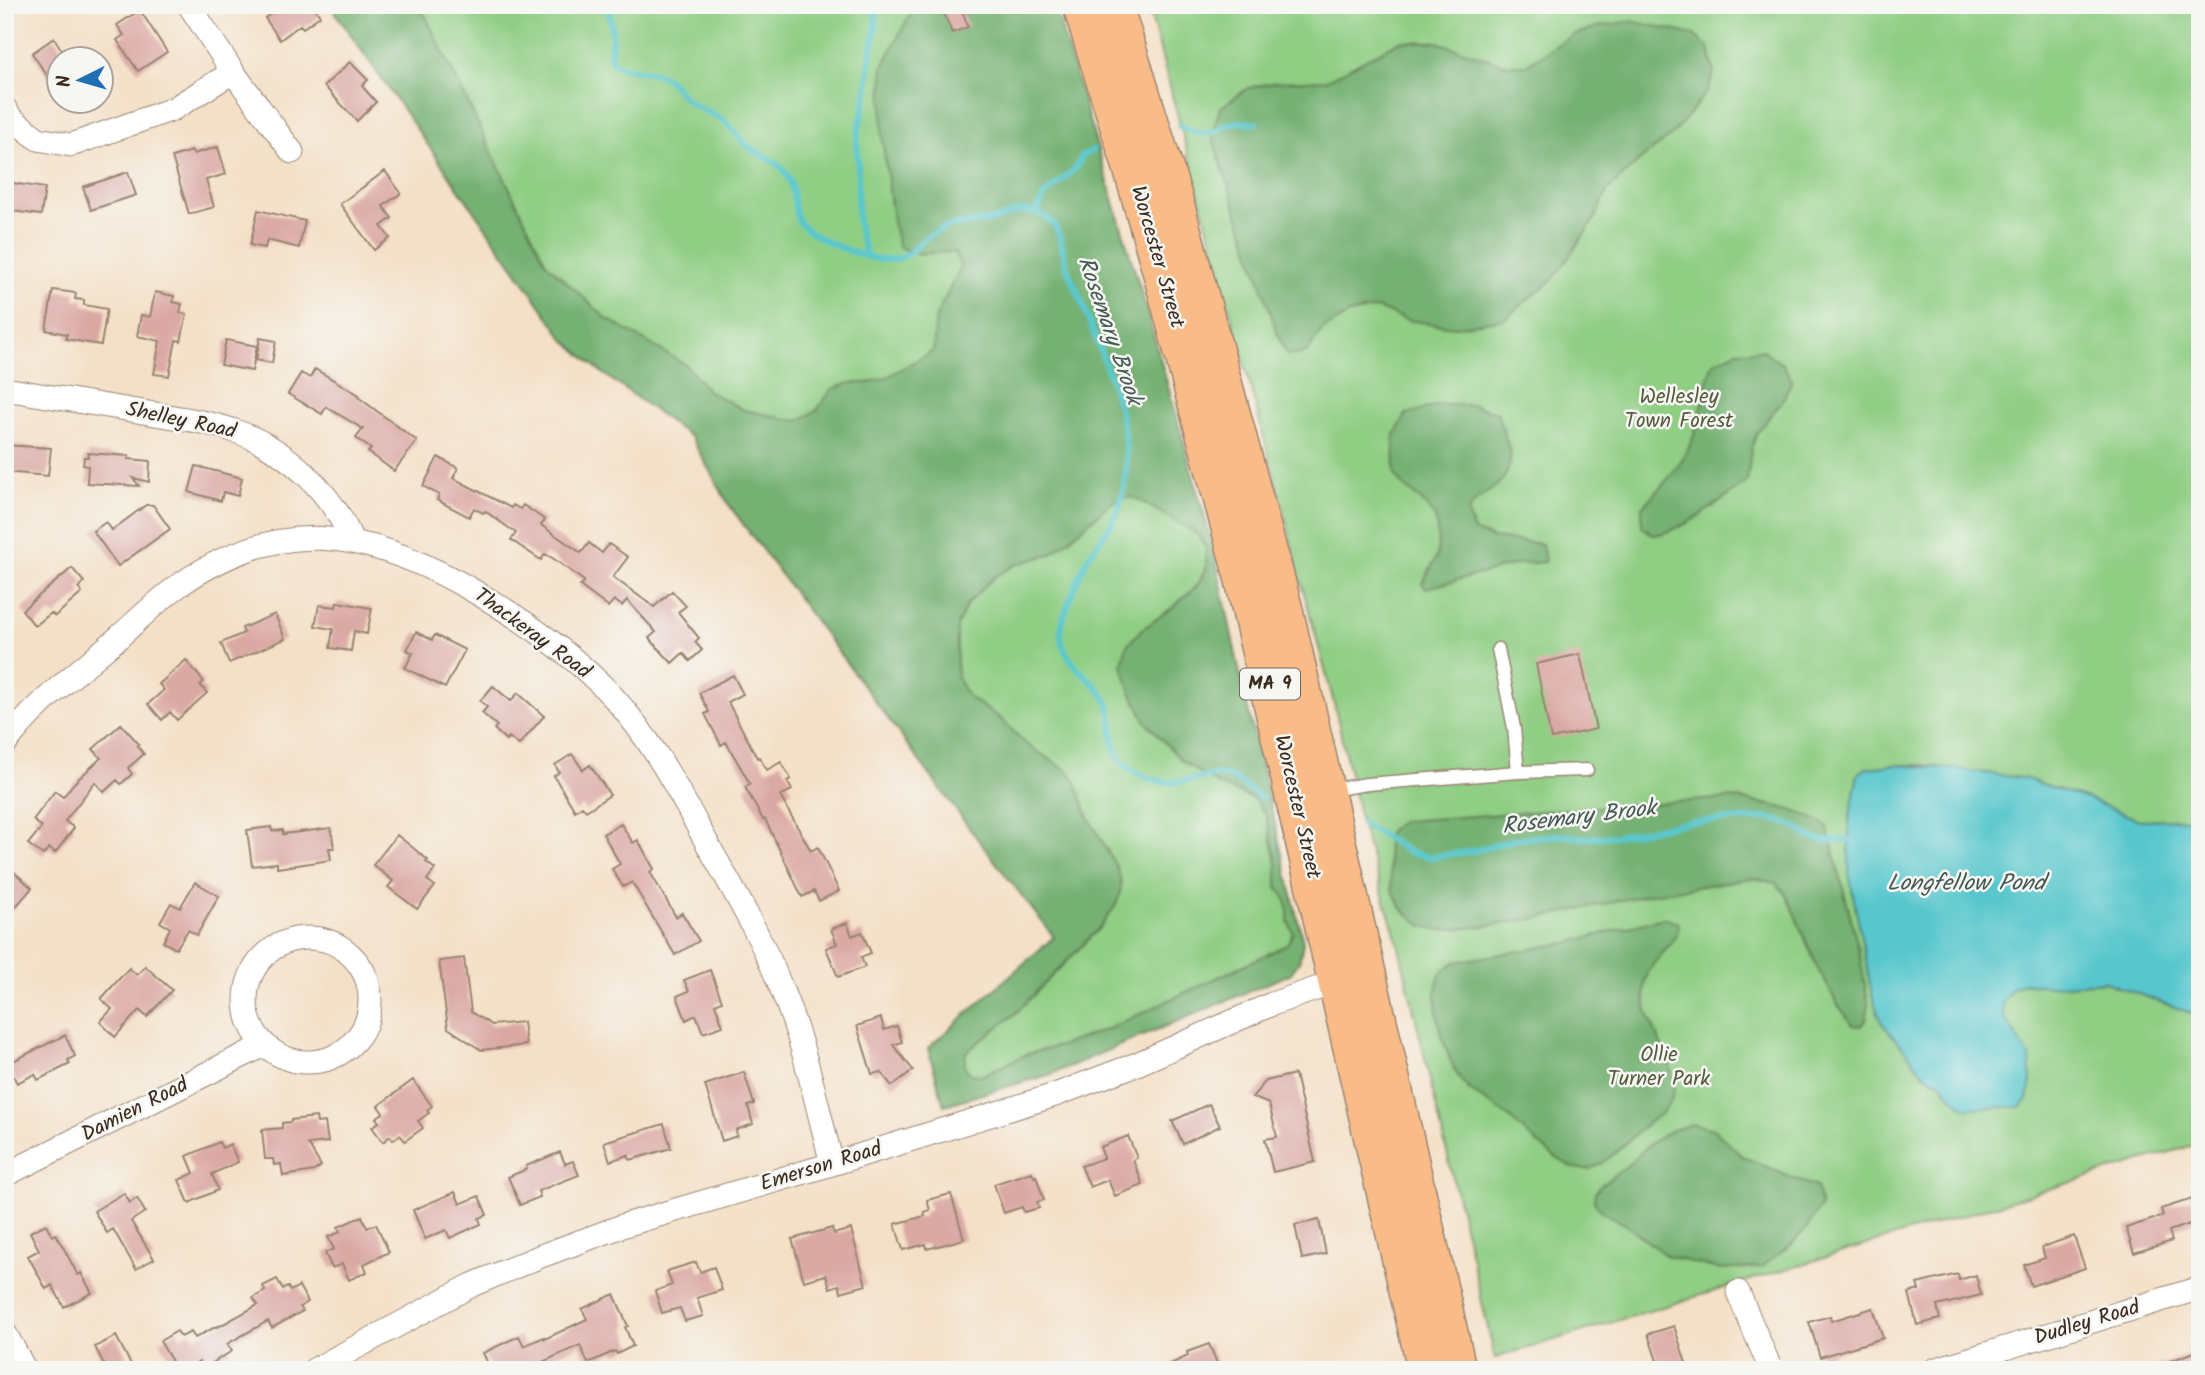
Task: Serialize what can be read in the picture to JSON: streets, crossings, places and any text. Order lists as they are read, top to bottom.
{
  "streets": {
    "highway": ["Worcester Street", "MA 9"],
    "street": [
      "Shelley Road",
      "Thackeray Road",
      "Damien Road",
      "Emerson Road",
      "Dudley Road"
    ]
  },
  "crossings": [
    ["Worcester Street", "Emerson Road"],
    ["Shelley Road", "Thackeray Road"],
    ["Thackeray Road", "Emerson Road"]
  ],
  "water": ["Rosemary Brook", "Longfellow Pond"],
  "parks": ["Wellesley Town Forest", "Ollie Turner Park"],
  "north": "left"
}
